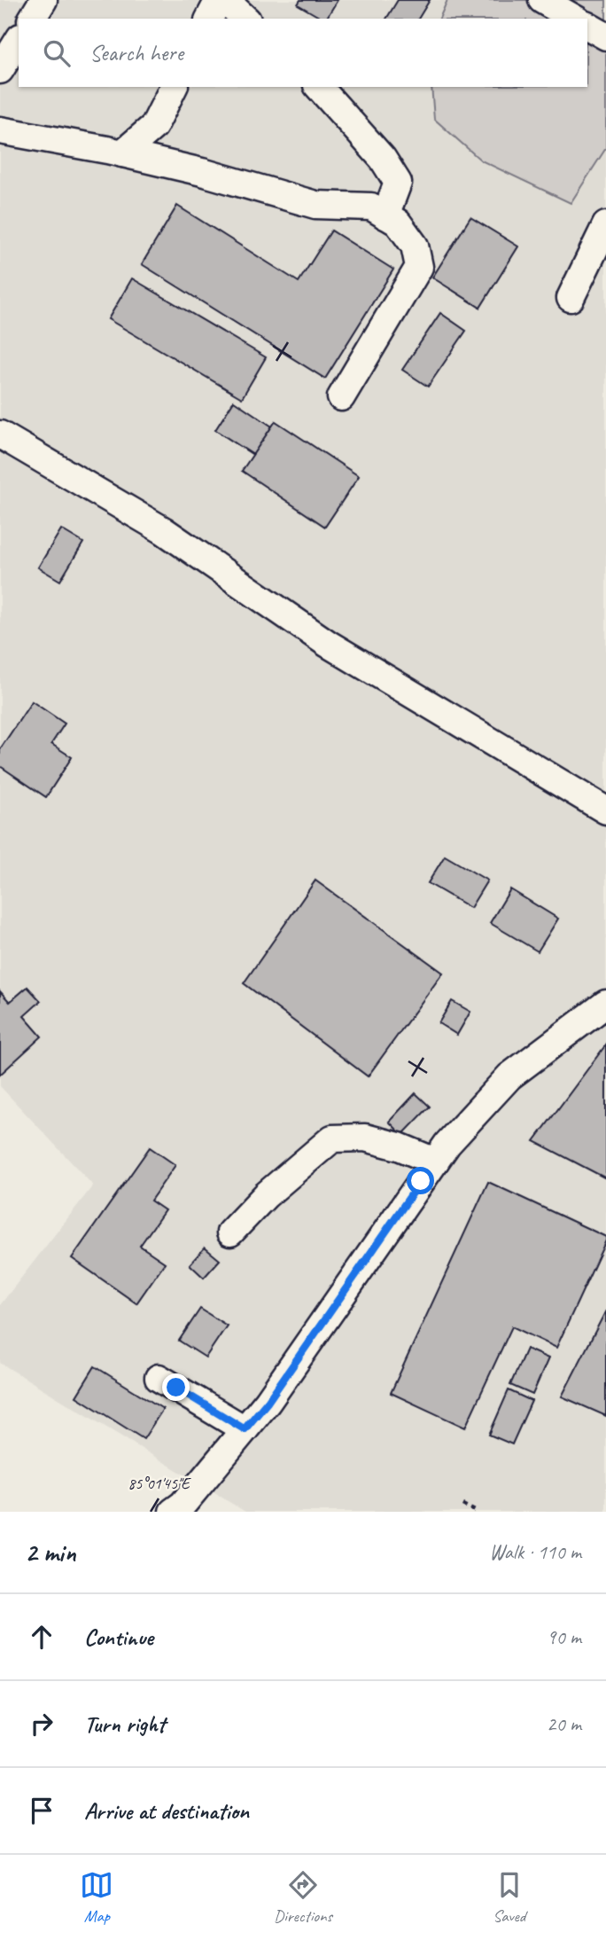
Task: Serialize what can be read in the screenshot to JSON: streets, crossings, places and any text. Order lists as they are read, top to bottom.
{
  "page": {
    "search": "Search here",
    "heading": ["2 min", "Walk · 110 m"],
    "list": [
      ["Continue", "90 m"],
      ["Turn right", "20 m"],
      "Arrive at destination"
    ],
    "nav": ["Map", "Directions", "Saved"]
  },
  "coordinates": ["85°01'45\"E"]
}
